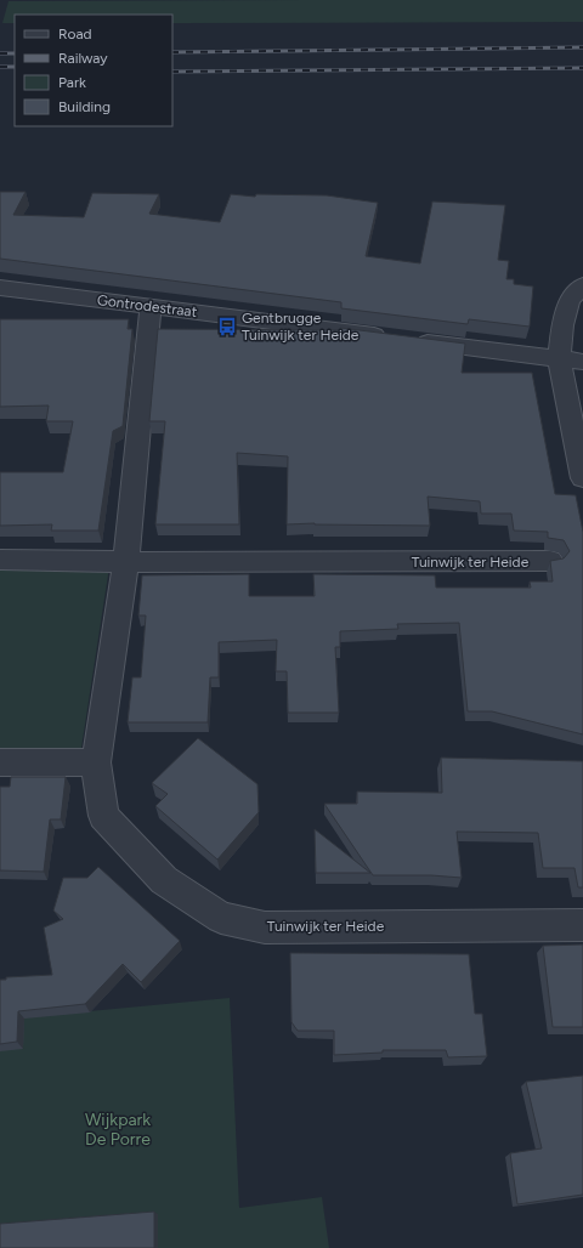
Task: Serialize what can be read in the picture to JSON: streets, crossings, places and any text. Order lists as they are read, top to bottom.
{
  "streets": {
    "street": ["Gontrodestraat", "Tuinwijk ter Heide"]
  },
  "crossings": [
    ["Gontrodestraat", "Tuinwijk ter Heide"]
  ],
  "parks": ["Wijkpark De Porre"],
  "places": {
    "bus stop": ["Gentbrugge Tuinwijk ter Heide"]
  },
  "legend": [
    "Road",
    "Railway",
    "Park",
    "Building"
  ]
}
